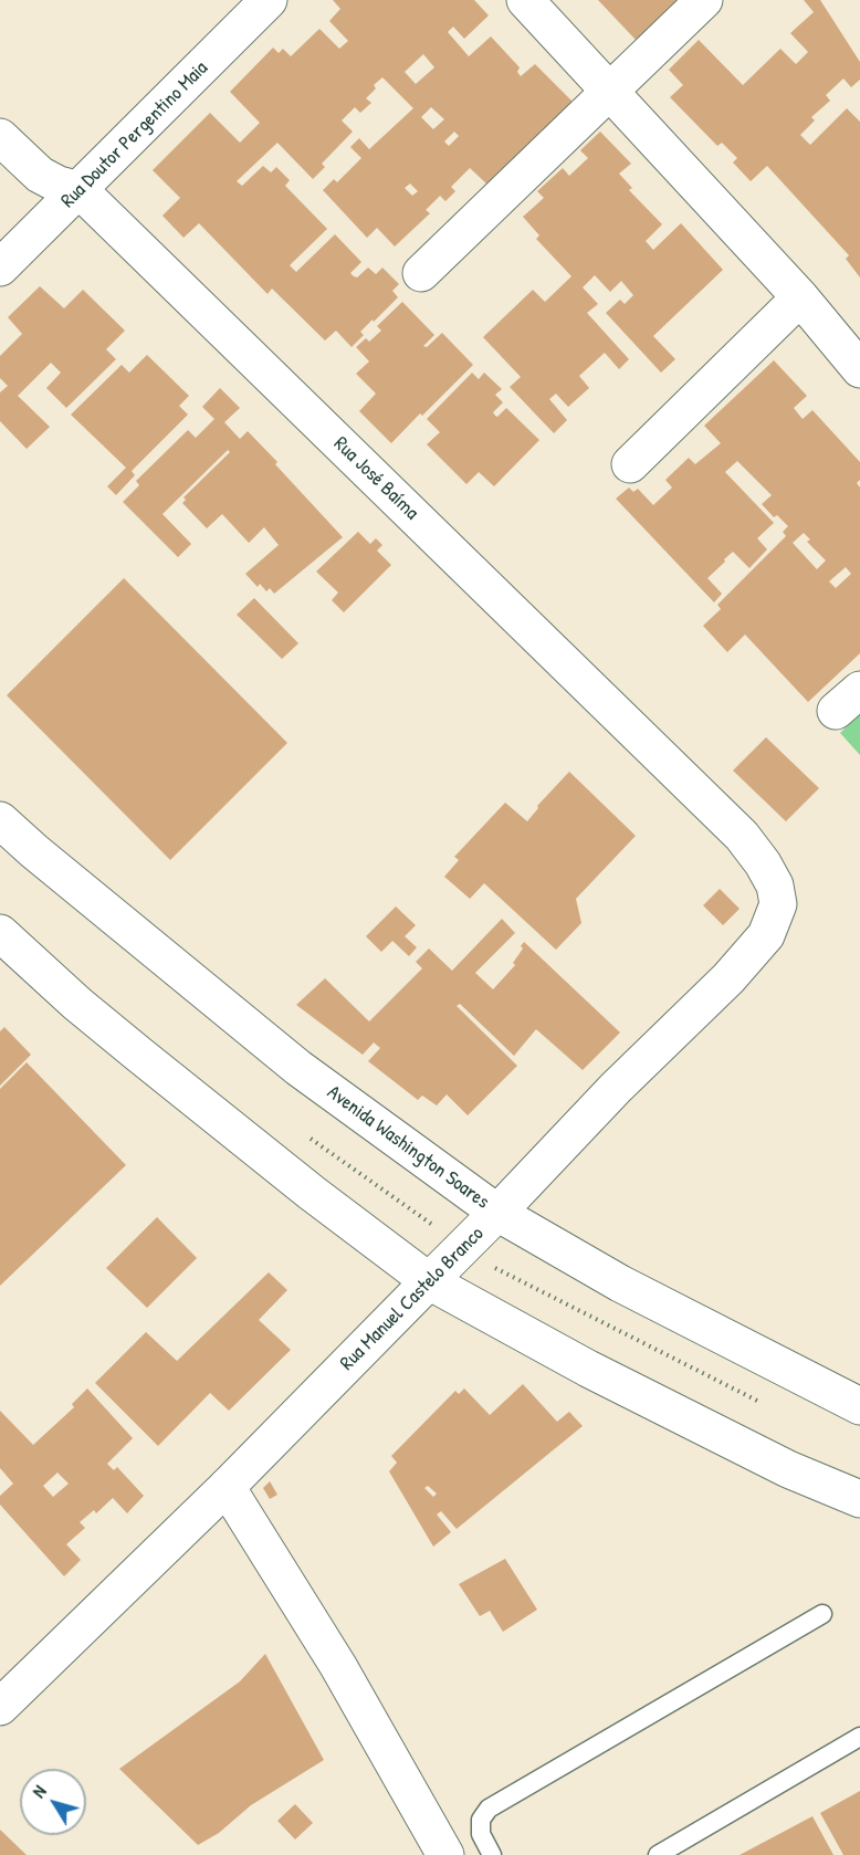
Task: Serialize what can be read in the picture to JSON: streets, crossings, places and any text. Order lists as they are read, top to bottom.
{
  "streets": {
    "main road": [
      "Rua Doutor Pergentino Maia",
      "Rua José Baíma",
      "Avenida Washington Soares",
      "Rua Manuel Castelo Branco"
    ]
  },
  "crossings": [
    ["Rua Doutor Pergentino Maia", "Rua José Baíma"],
    ["Rua José Baíma", "Rua Manuel Castelo Branco"],
    ["Avenida Washington Soares", "Rua Manuel Castelo Branco"]
  ],
  "north": "top left"
}
